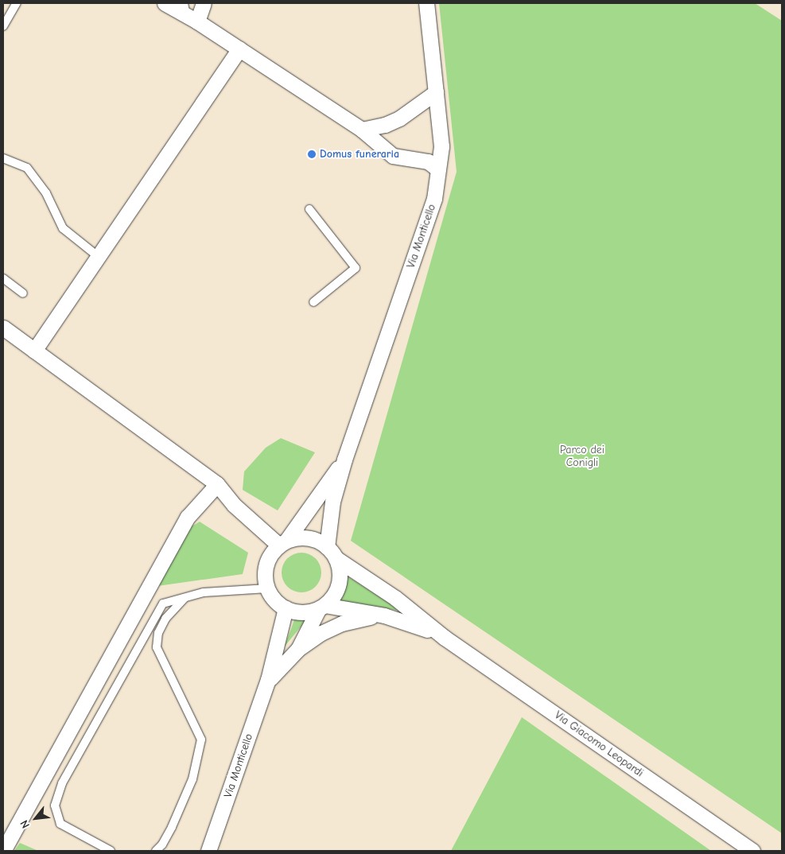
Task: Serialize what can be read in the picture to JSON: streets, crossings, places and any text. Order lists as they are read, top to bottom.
{
  "streets": {
    "street": ["Via Monticello", "Via Giacomo Leopardi"]
  },
  "crossings": [
    ["Via Monticello", "Via Giacomo Leopardi"]
  ],
  "parks": ["Parco dei Conigli"],
  "places": ["Domus funeraria"],
  "north": "bottom left"
}
